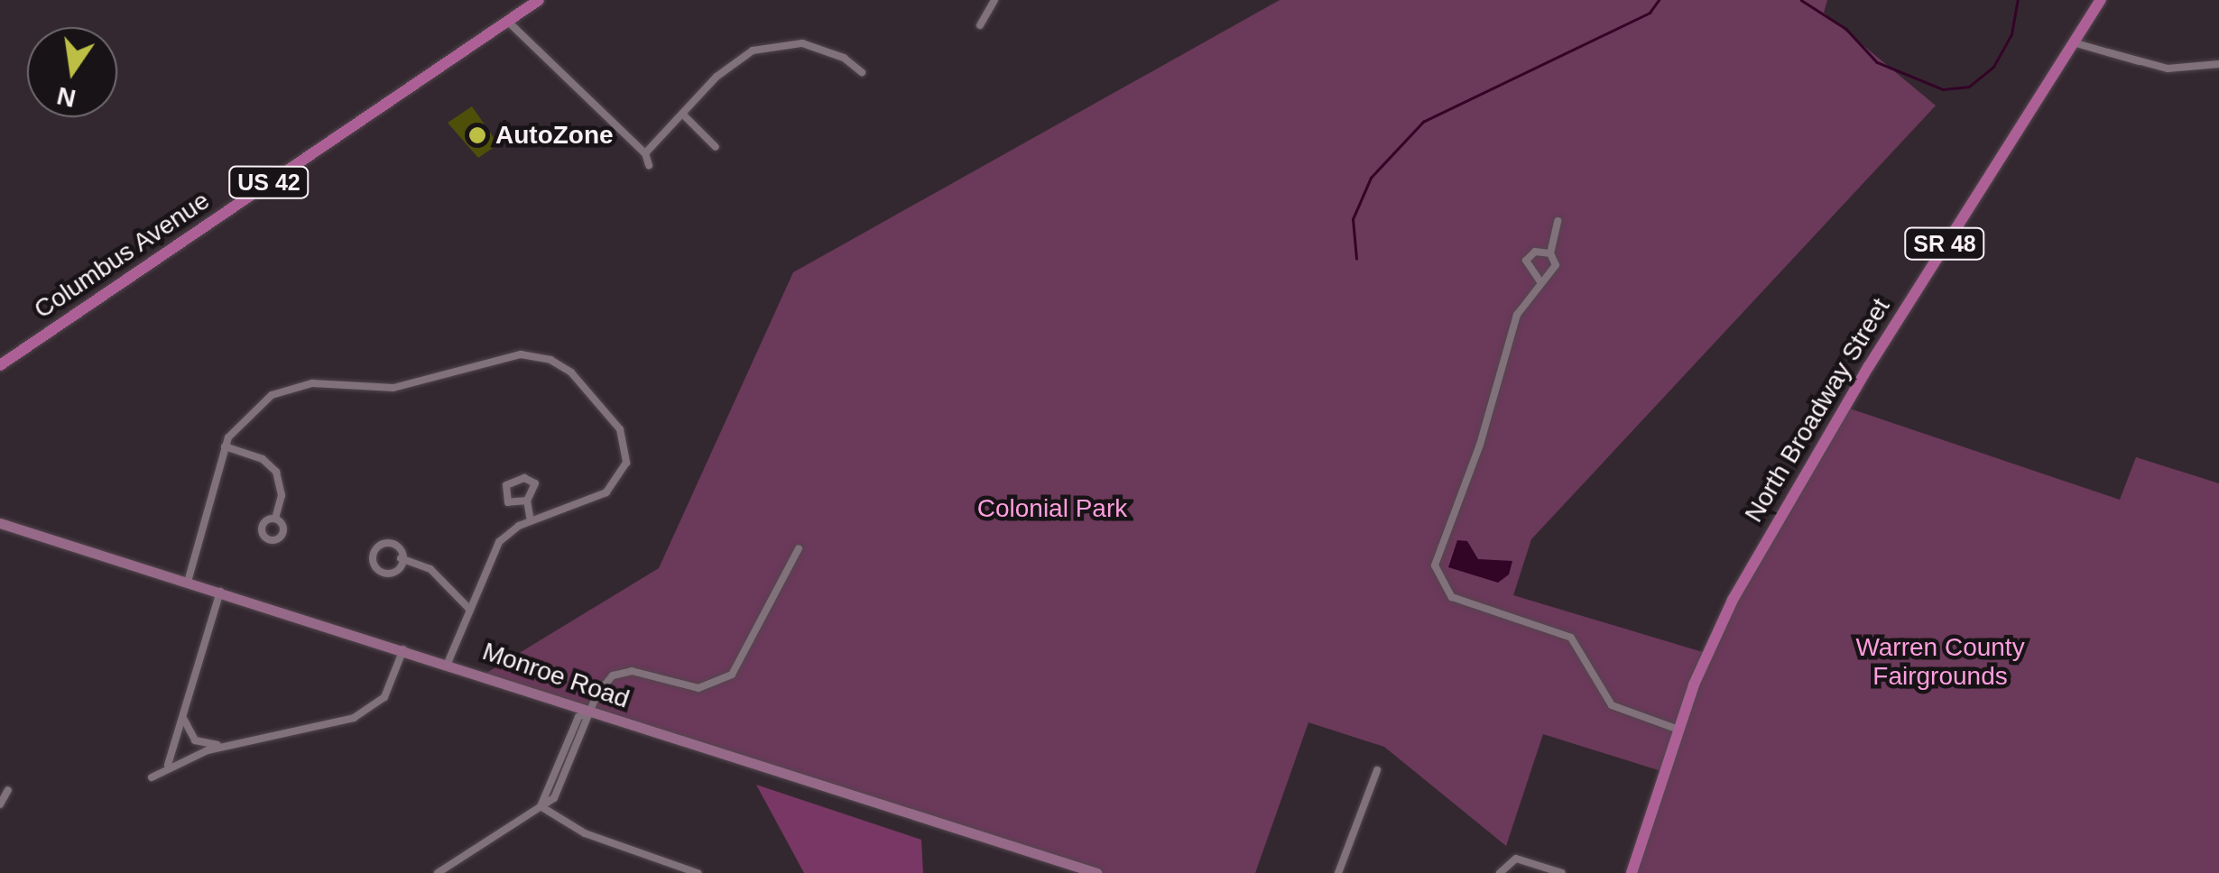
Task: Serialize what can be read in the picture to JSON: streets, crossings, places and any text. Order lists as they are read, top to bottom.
{
  "streets": {
    "main road": [
      "US 42",
      "SR 48",
      "Columbus Avenue",
      "North Broadway Street"
    ],
    "street": ["Monroe Road"]
  },
  "parks": ["Colonial Park", "Warren County Fairgrounds"],
  "places": ["AutoZone"],
  "north": "bottom"
}
